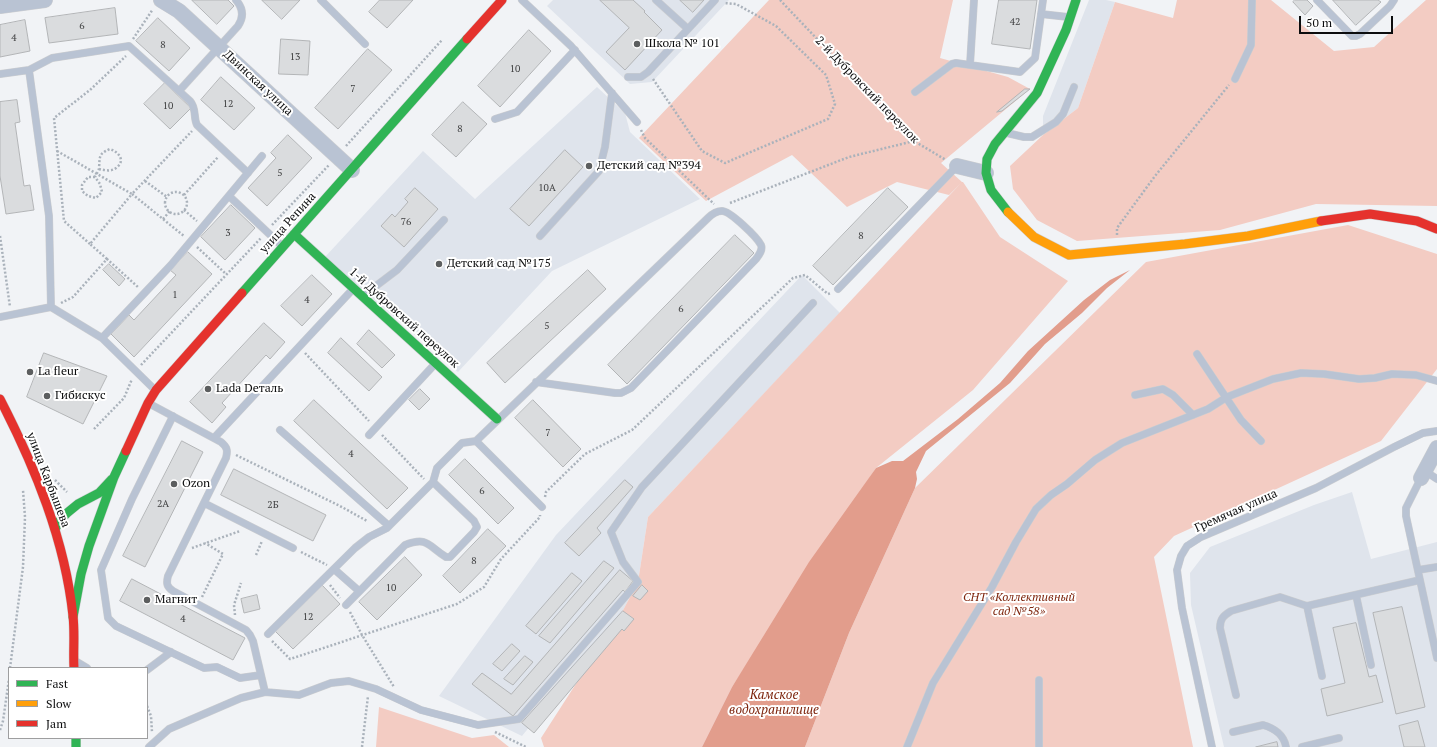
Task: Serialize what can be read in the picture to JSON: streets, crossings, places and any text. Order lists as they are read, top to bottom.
{
  "streets": {
    "street": [
      "Двинская улица",
      "улица Репина",
      "1-й Дубровский переулок",
      "улица Карбышева"
    ],
    "lane": ["Гремячая улица"],
    "path": ["2-й Дубровский переулок"]
  },
  "crossings": [
    ["Двинская улица", "улица Репина"],
    ["улица Репина", "1-й Дубровский переулок"]
  ],
  "water": ["Камское водохранилище"],
  "parks": ["СНТ «Коллективный сад №58»"],
  "places": [
    "Школа № 101",
    "Детский сад №394",
    "Детский сад №175",
    "La fleur",
    "Lada Dеталь",
    "Гибискус",
    "Ozon",
    "Магнит"
  ],
  "house_numbers": [
    "42",
    "6",
    "4",
    "8",
    "13",
    "10",
    "7",
    "12",
    "10",
    "8",
    "5",
    "10А",
    "76",
    "3",
    "8",
    "1",
    "4",
    "6",
    "5",
    "7",
    "4",
    "6",
    "2А",
    "2Б",
    "8",
    "10",
    "12",
    "4"
  ],
  "legend": ["Fast", "Slow", "Jam"],
  "scale_bar": "50 m"
}
